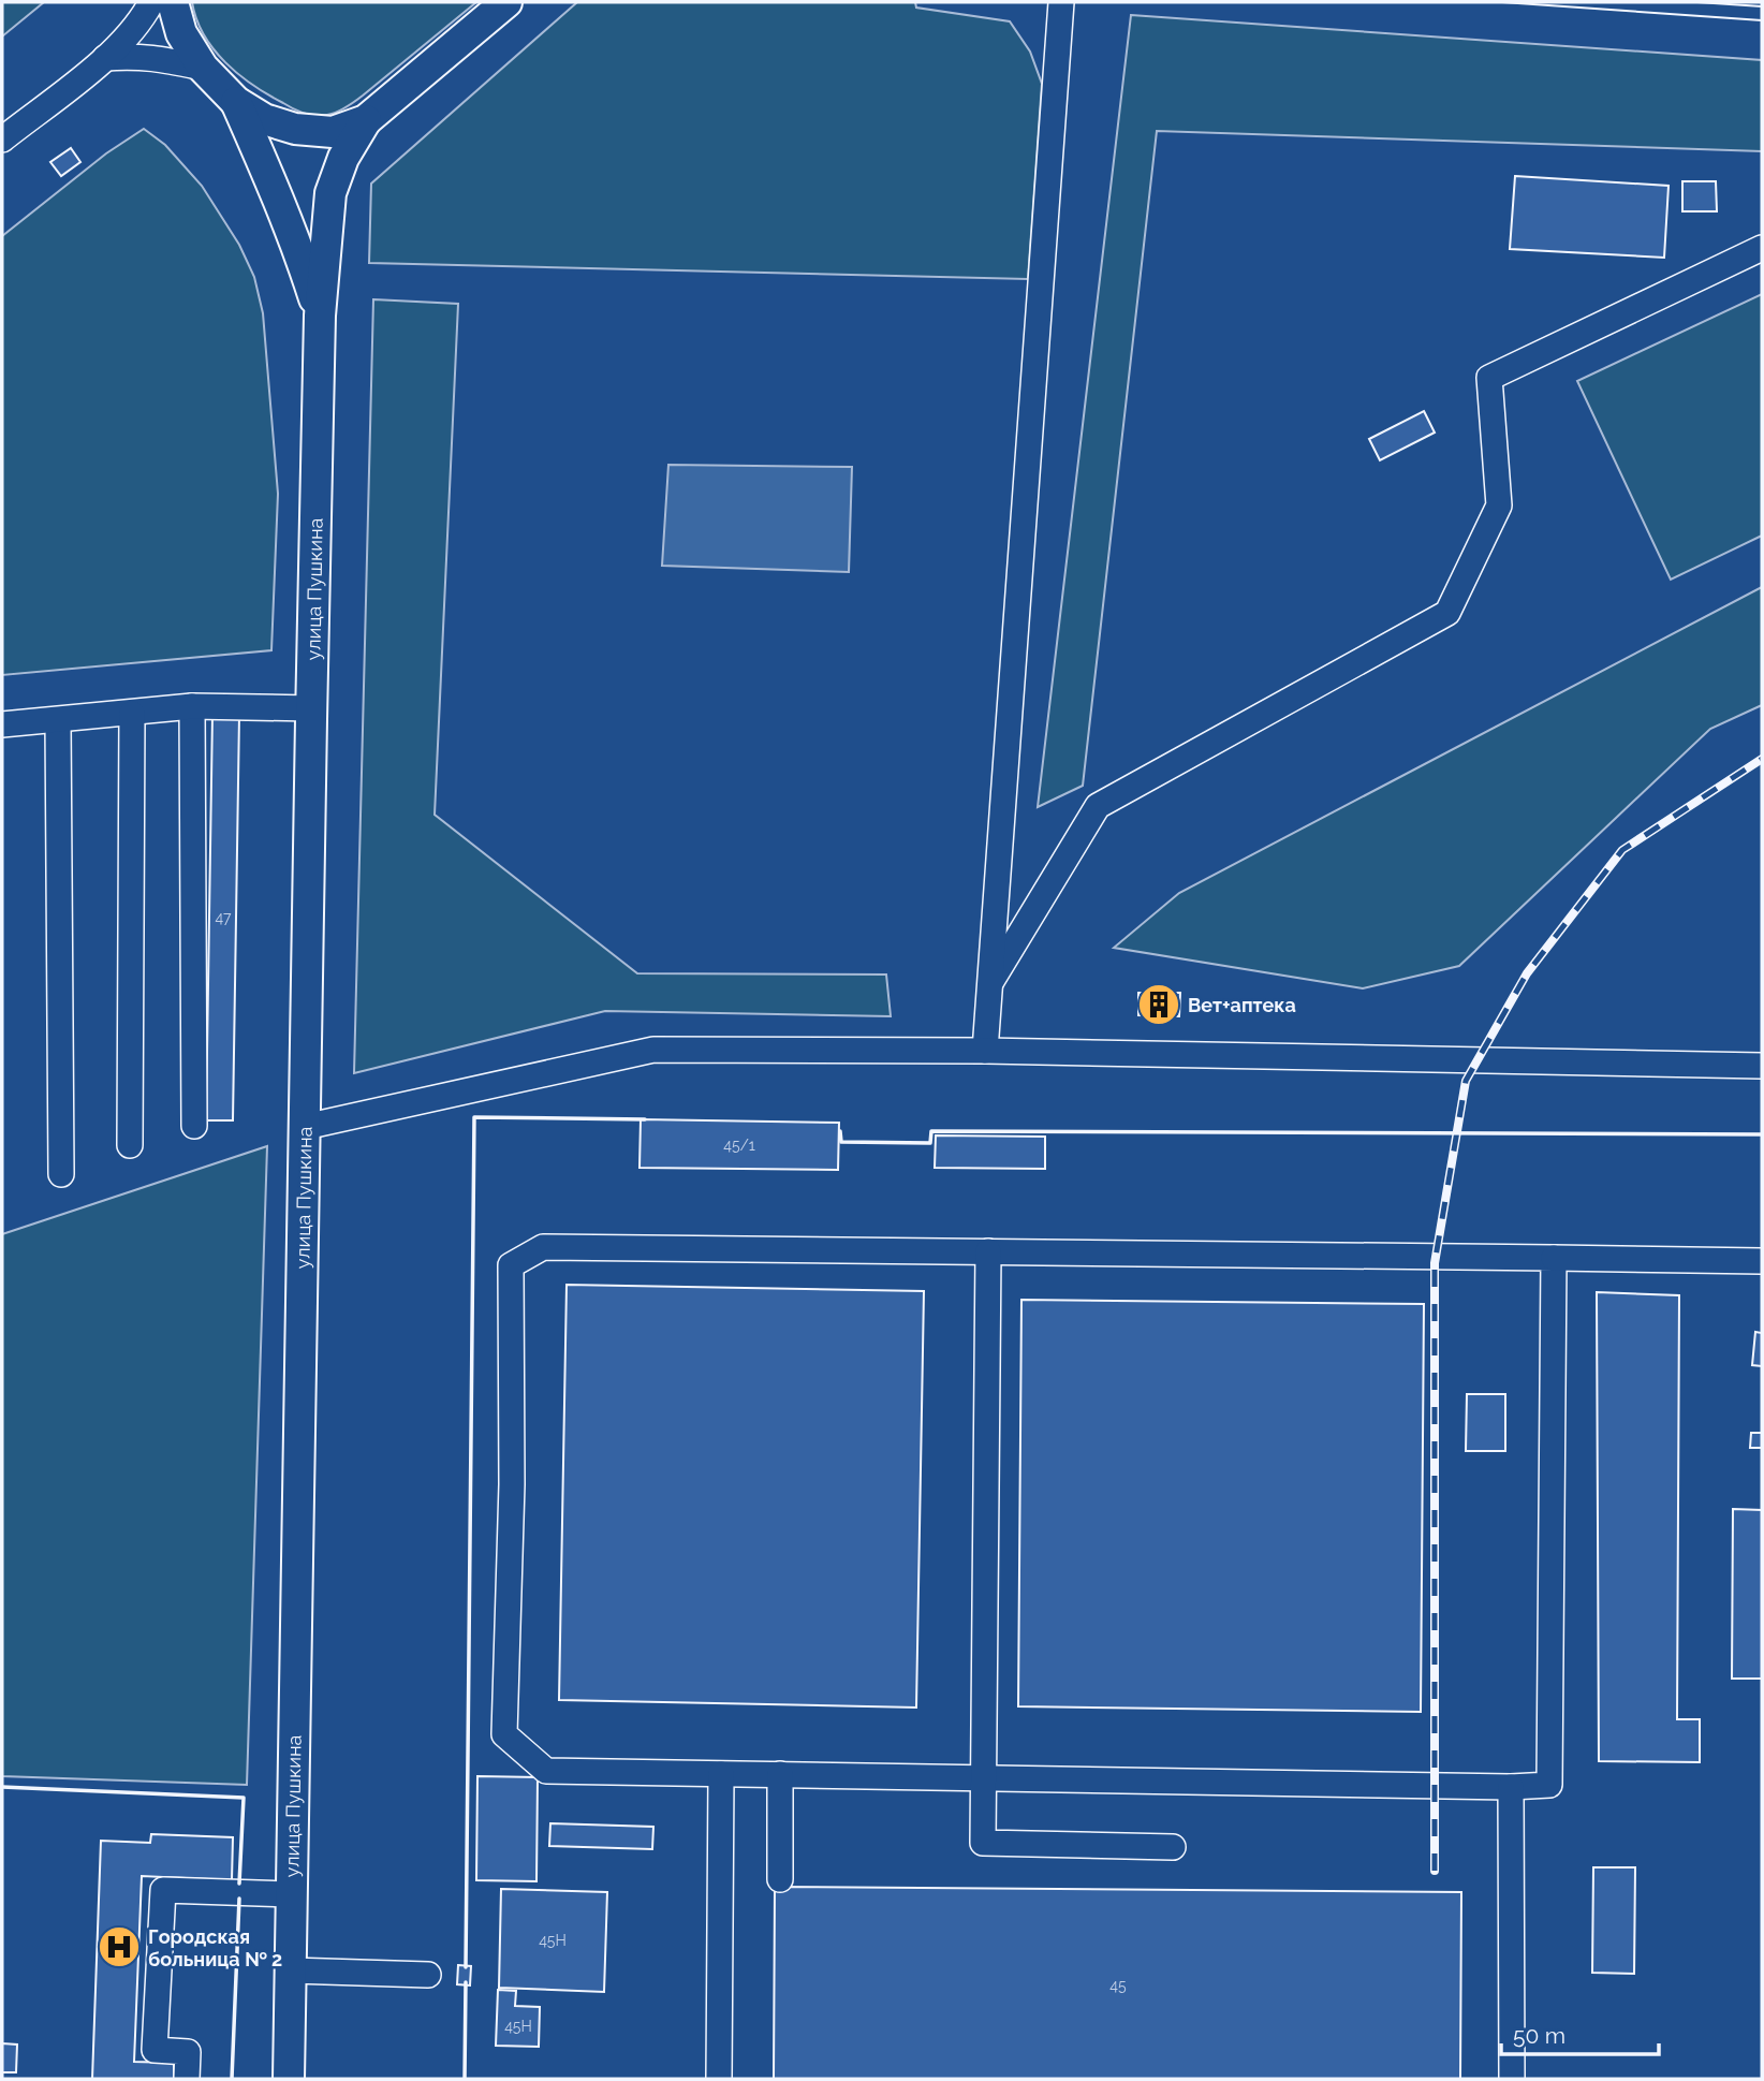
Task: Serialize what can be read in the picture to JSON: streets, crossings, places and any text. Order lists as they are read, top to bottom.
{
  "streets": {
    "main road": ["улица Пушкина"]
  },
  "places": {
    "building": ["Вет+аптека"],
    "hospital": ["Городская больница № 2"]
  },
  "house_numbers": [
    "47",
    "45/1",
    "45Н",
    "45",
    "45Н"
  ],
  "scale_bar": "50 m"
}
